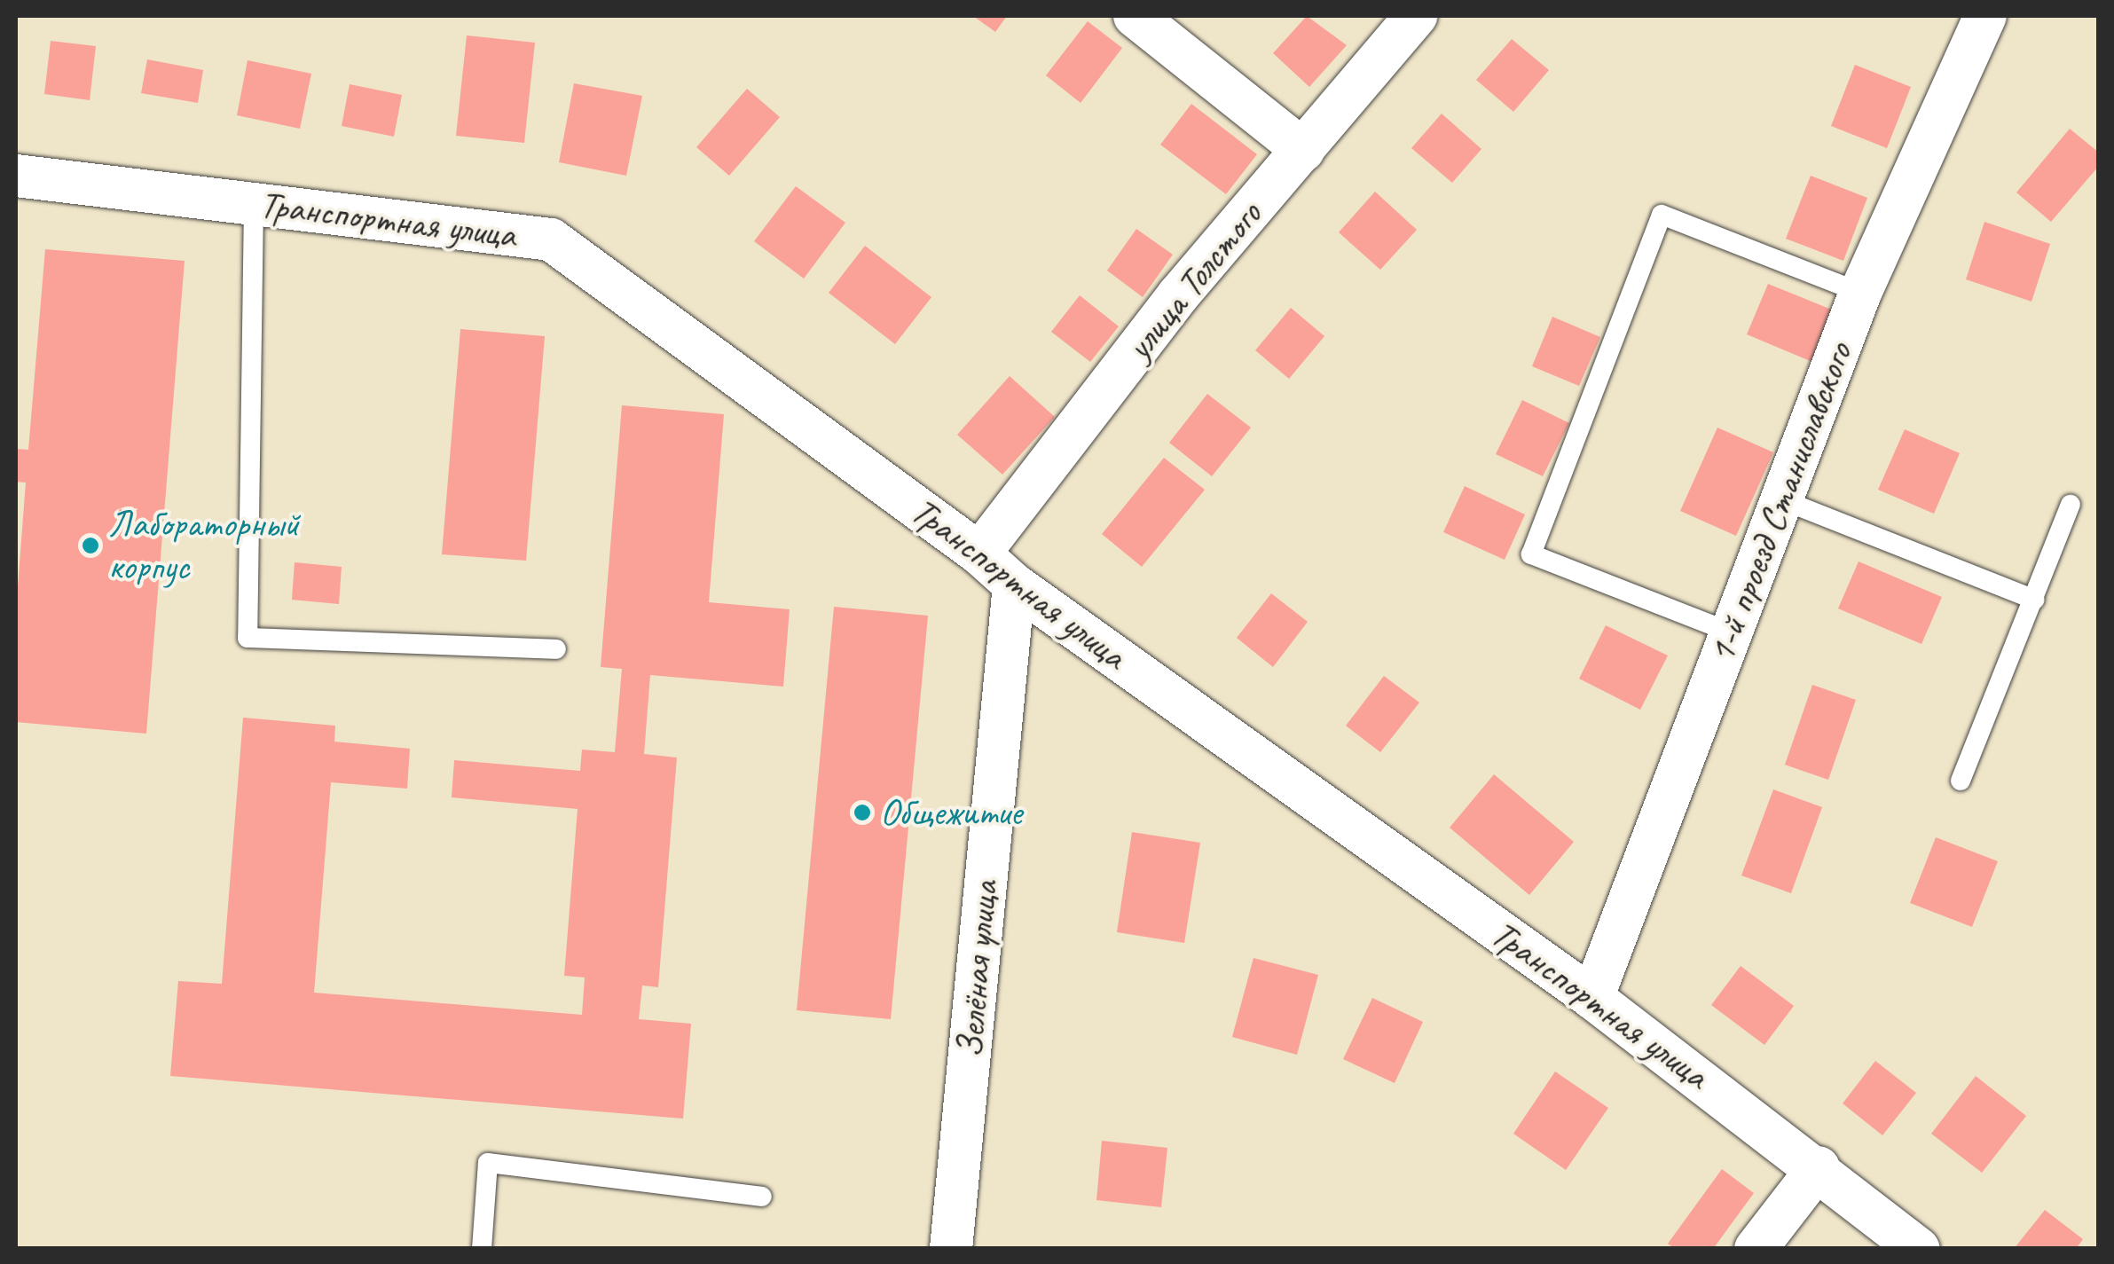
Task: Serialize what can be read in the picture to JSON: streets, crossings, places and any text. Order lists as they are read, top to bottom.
{
  "streets": {
    "street": [
      "Транспортная улица",
      "улица Толстого",
      "1-й проезд Станиславского",
      "Зелёная улица"
    ]
  },
  "crossings": [
    ["Транспортная улица", "улица Толстого"],
    ["Транспортная улица", "1-й проезд Станиславского"],
    ["Транспортная улица", "Зелёная улица"]
  ],
  "places": ["Лабораторный корпус", "Общежитие"]
}
